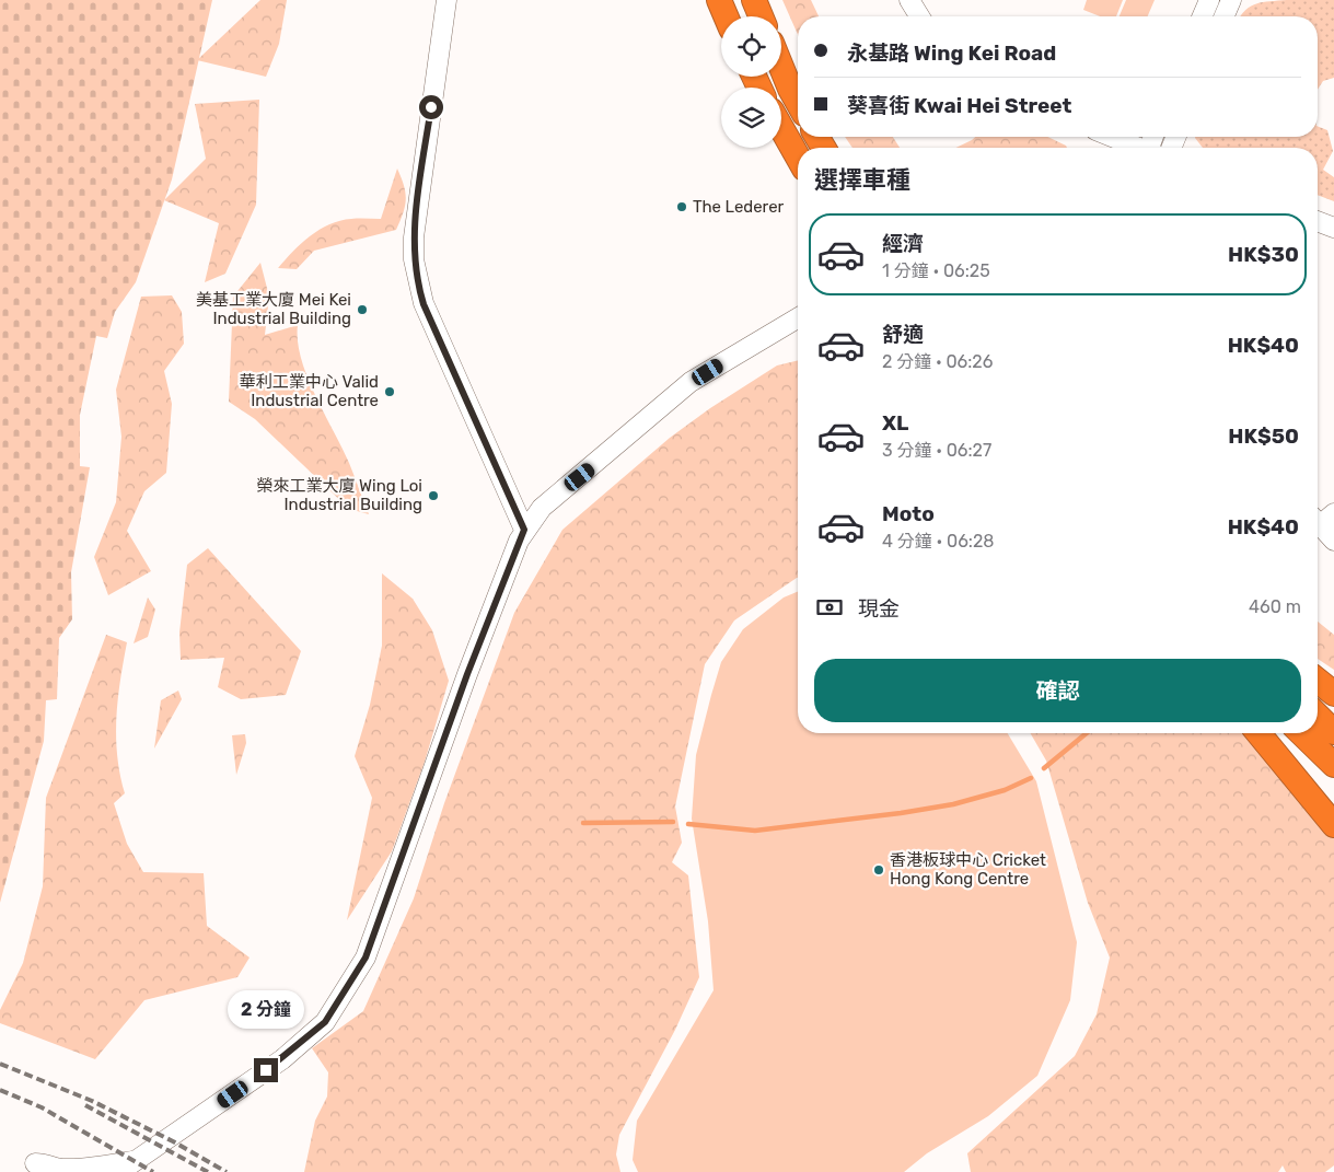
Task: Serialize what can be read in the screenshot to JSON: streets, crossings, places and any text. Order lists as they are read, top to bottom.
{
  "places": [
    "The Lederer",
    "美基工業大廈 Mei Kei Industrial Building",
    "華利工業中心 Valid Industrial Centre",
    "榮來工業大廈 Wing Loi Industrial Building",
    "香港板球中心 Cricket Hong Kong Centre"
  ],
  "page": {
    "banner": ["永基路 Wing Kei Road", "葵喜街 Kwai Hei Street"],
    "heading": "選擇車種",
    "list": [
      {
        "name": "經濟",
        "note": "1 分鐘 · 06:25",
        "value": "HK$30"
      },
      {
        "name": "舒適",
        "note": "2 分鐘 · 06:26",
        "value": "HK$40"
      },
      {
        "name": "XL",
        "note": "3 分鐘 · 06:27",
        "value": "HK$50"
      },
      {
        "name": "Moto",
        "note": "4 分鐘 · 06:28",
        "value": "HK$40"
      }
    ],
    "pay": ["現金", "460 m"],
    "buttons": "確認",
    "bubble": "2 分鐘"
  }
}
